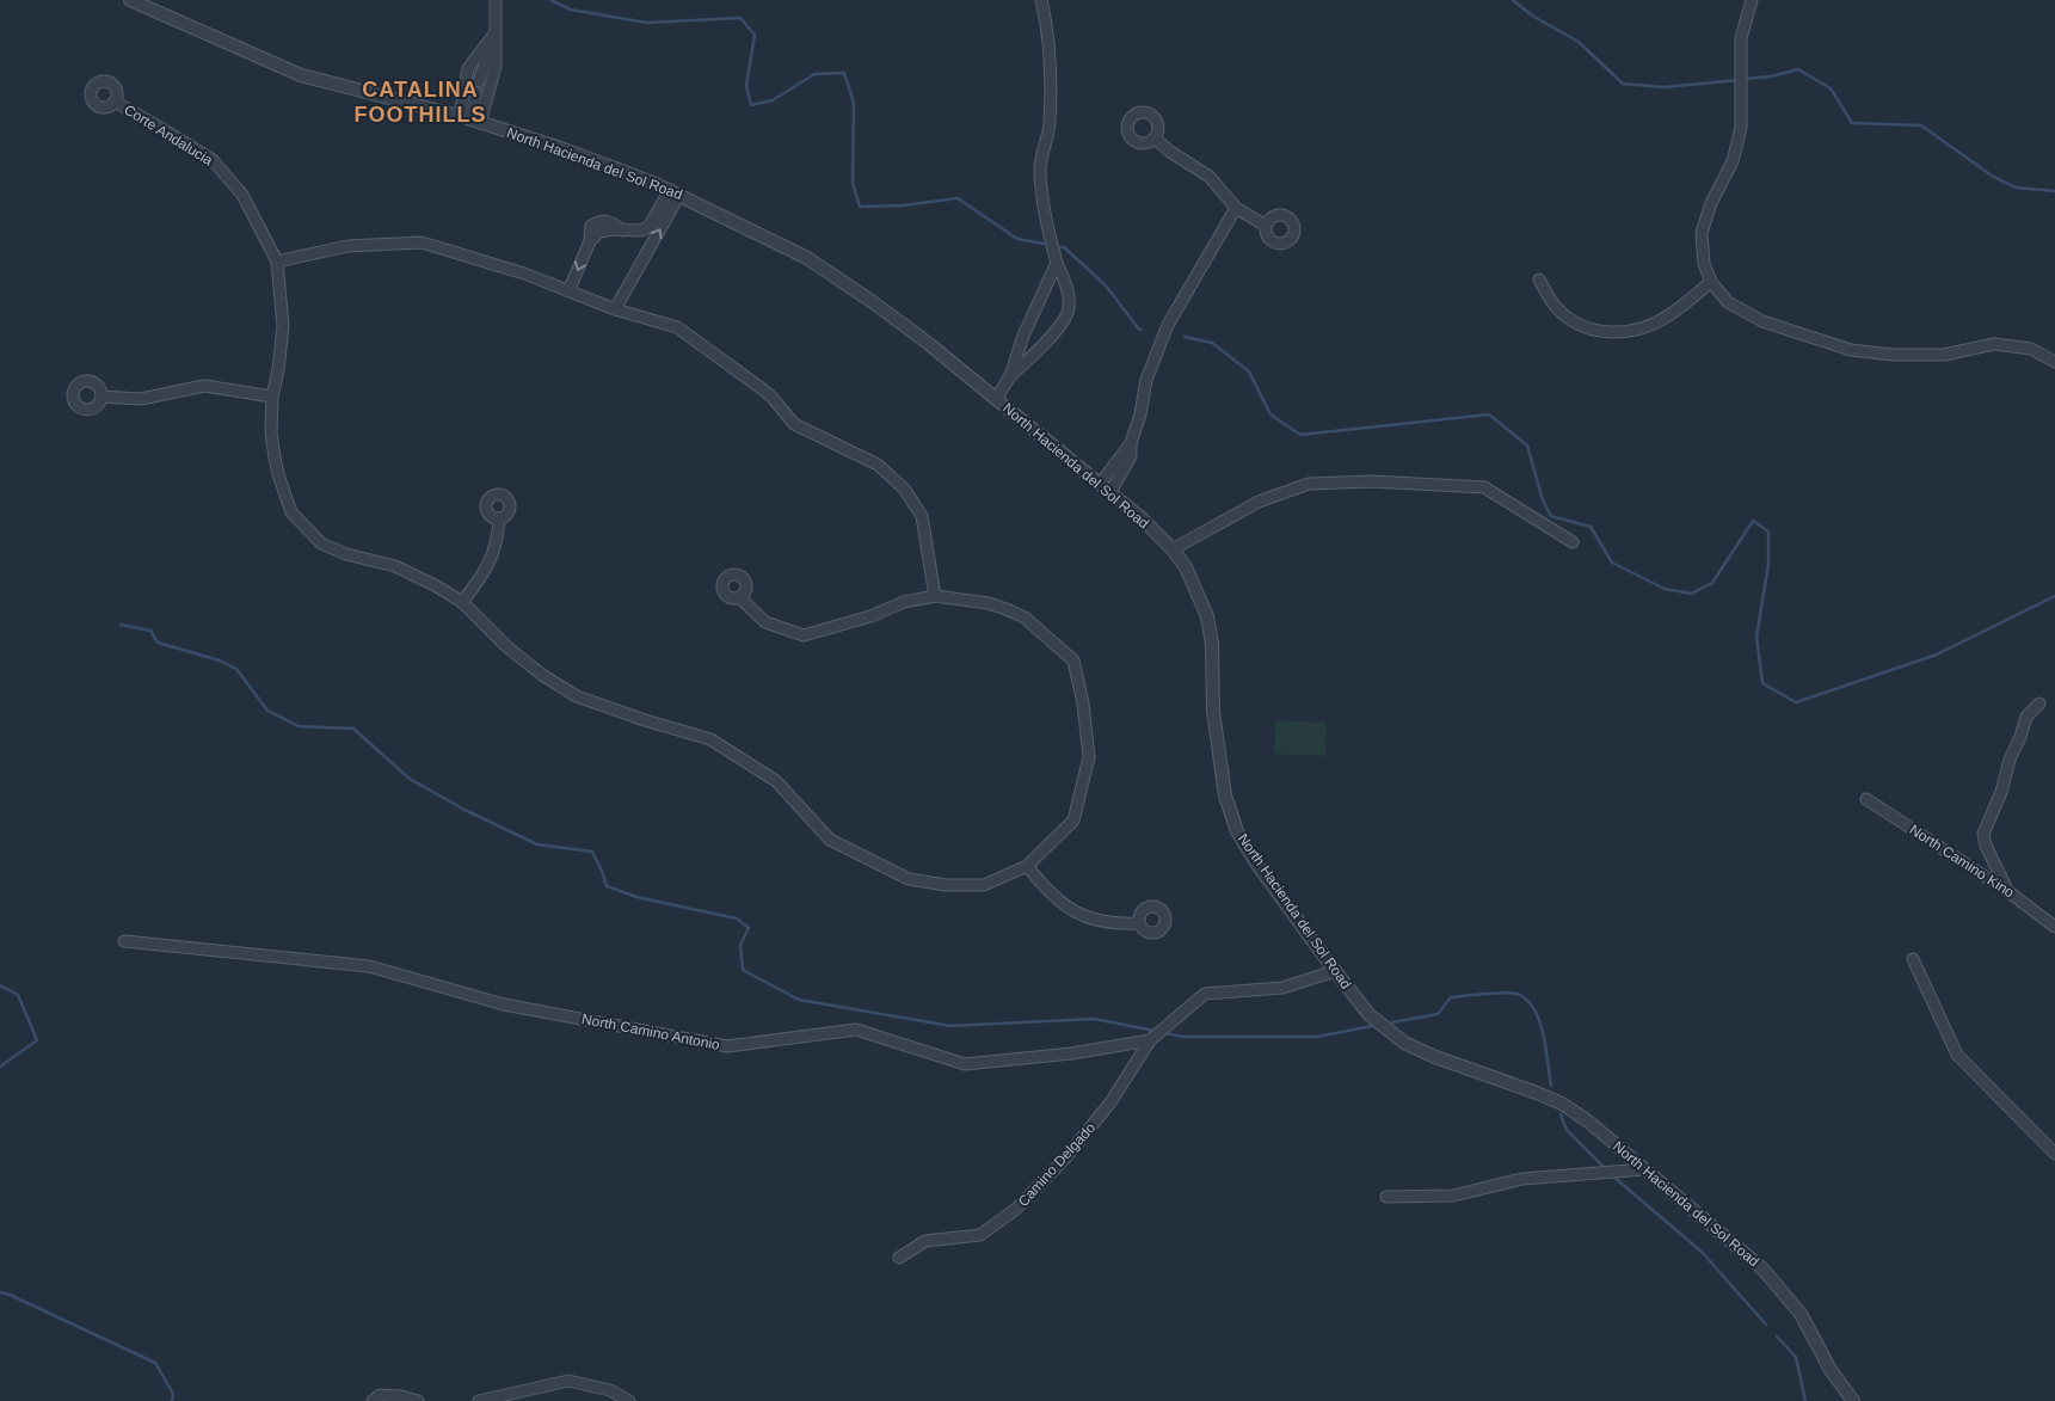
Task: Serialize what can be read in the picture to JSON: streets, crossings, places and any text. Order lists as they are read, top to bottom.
{
  "streets": {
    "street": [
      "Corte Andalucia",
      "North Hacienda del Sol Road",
      "North Camino Kino",
      "North Camino Antonio",
      "Camino Delgado"
    ]
  },
  "crossings": [
    ["North Camino Antonio", "Camino Delgado"]
  ],
  "districts": ["CATALINA FOOTHILLS"]
}
